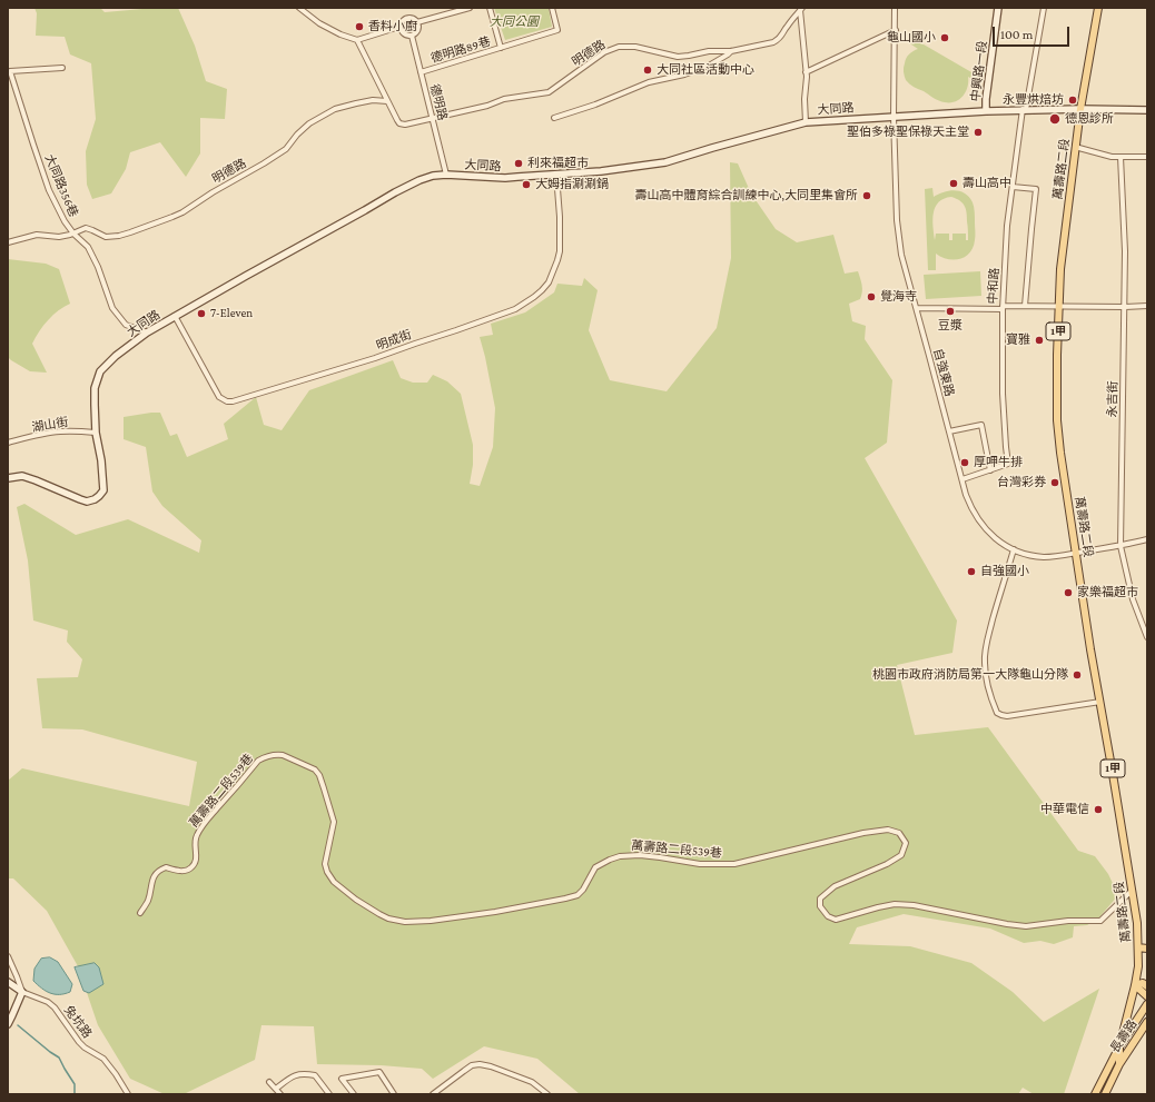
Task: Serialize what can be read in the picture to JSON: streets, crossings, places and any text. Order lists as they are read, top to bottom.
{
  "streets": {
    "main road": ["萬壽路二段", "1甲", "長壽路"],
    "street": [
      "德明路89巷",
      "明德路",
      "中興路一段",
      "德明路",
      "大同路",
      "大同路356巷",
      "中和路",
      "明成街",
      "自強東路",
      "永吉街",
      "湖山街",
      "萬壽路二段539巷",
      "兔坑路"
    ]
  },
  "crossings": [
    ["德明路89巷", "德明路"],
    ["明德路", "德明路"],
    ["明德路", "大同路356巷"],
    ["中興路一段", "大同路"],
    ["德明路", "大同路"],
    ["大同路", "萬壽路二段"],
    ["大同路", "大同路356巷"],
    ["大同路", "中和路"],
    ["大同路", "明成街"],
    ["大同路", "自強東路"],
    ["大同路", "湖山街"],
    ["萬壽路二段", "自強東路"],
    ["萬壽路二段", "萬壽路二段539巷"],
    ["萬壽路二段", "長壽路"],
    ["自強東路", "永吉街"]
  ],
  "parks": ["大同公園"],
  "places": [
    "香料小廚",
    "龜山國小",
    "大同社區活動中心",
    "永豐烘焙坊",
    "德恩診所",
    "聖伯多祿聖保祿天主堂",
    "利來福超市",
    "壽山高中",
    "大姆指涮涮鍋",
    "壽山高中體育綜合訓練中心,大同里集會所",
    "覺海寺",
    "豆漿",
    "7-Eleven",
    "寶雅",
    "厚呷牛排",
    "台灣彩券",
    "自強國小",
    "家樂福超市",
    "桃園市政府消防局第一大隊龜山分隊",
    "中華電信"
  ],
  "scale_bar": "100 m"
}
